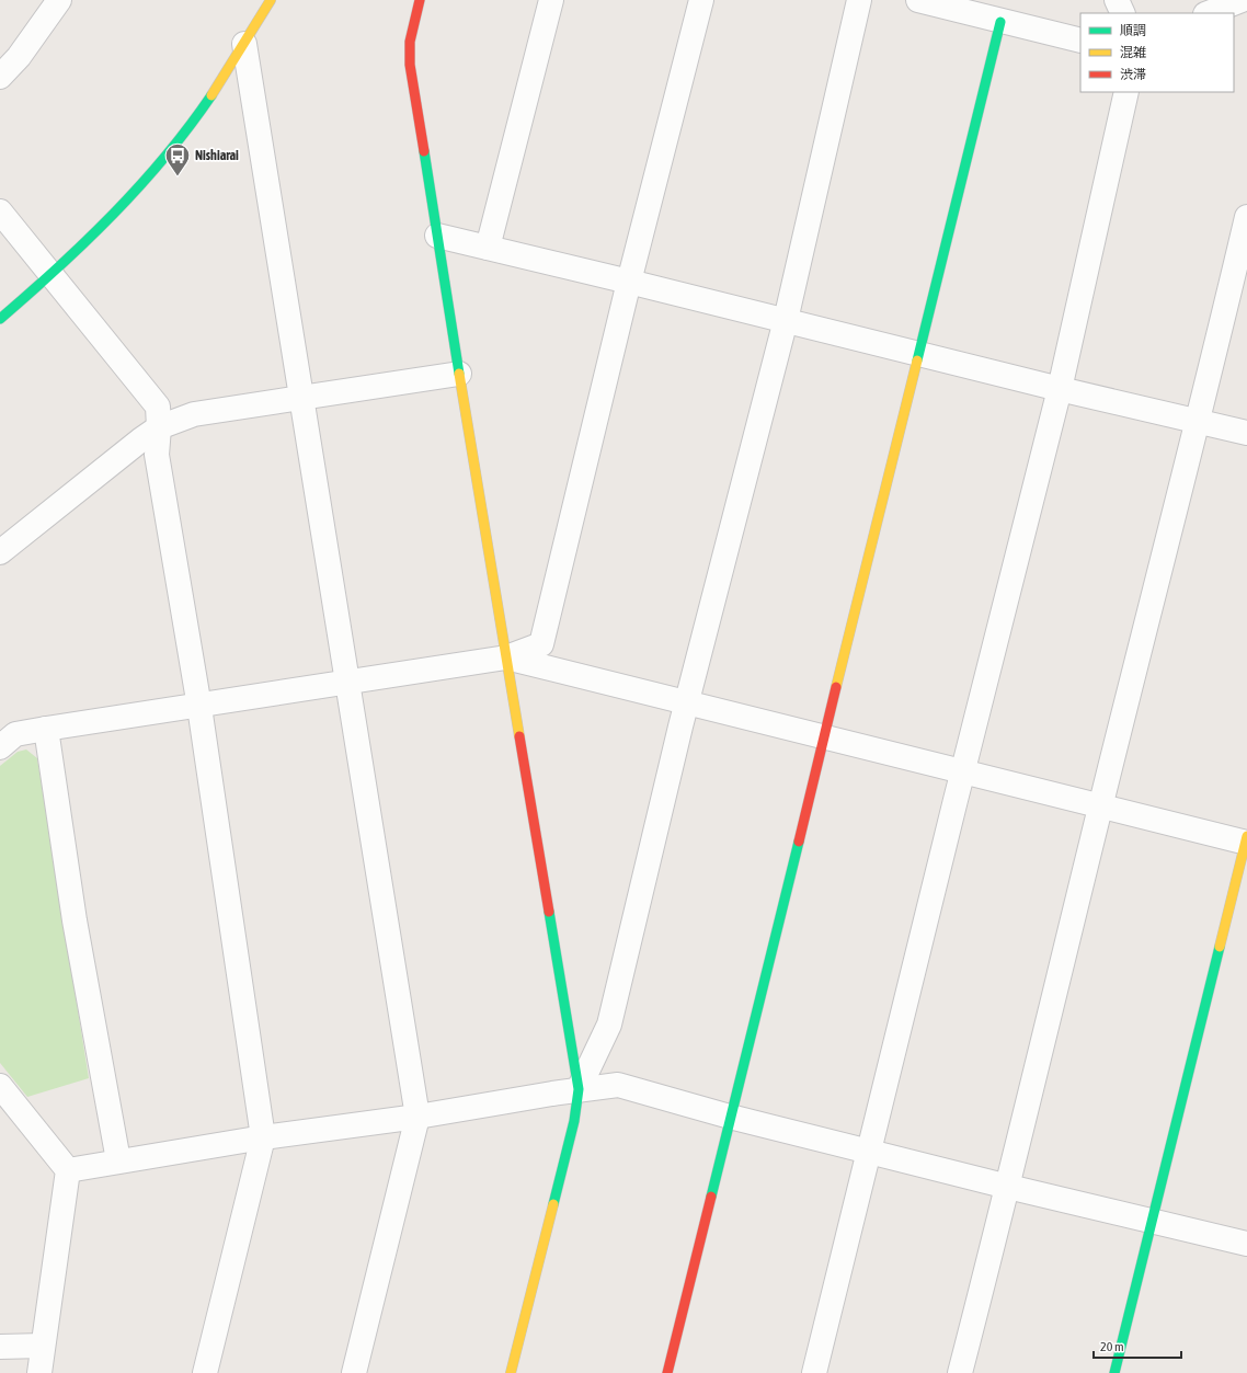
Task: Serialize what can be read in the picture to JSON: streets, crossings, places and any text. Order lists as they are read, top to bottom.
{
  "places": {
    "bus stop": ["Nishiarai"]
  },
  "legend": ["順調", "混雑", "渋滞"],
  "scale_bar": "20 m"
}
